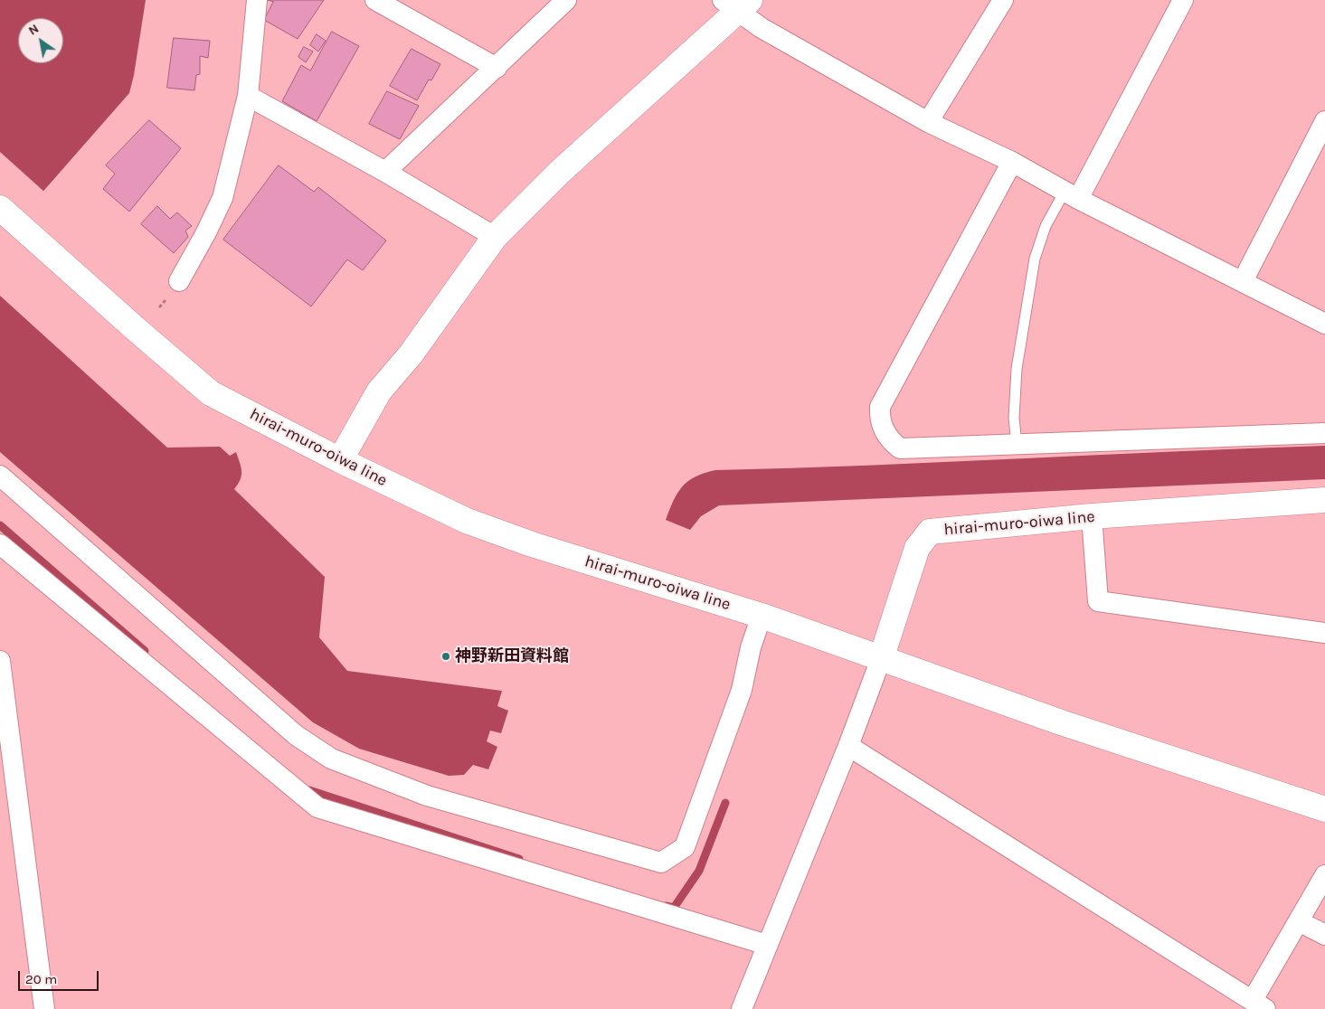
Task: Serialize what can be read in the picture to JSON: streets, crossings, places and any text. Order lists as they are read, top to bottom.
{
  "streets": {
    "main road": ["hirai-muro-oiwa line"]
  },
  "places": ["神野新田資料館"],
  "scale_bar": "20 m",
  "north": "top left"
}
